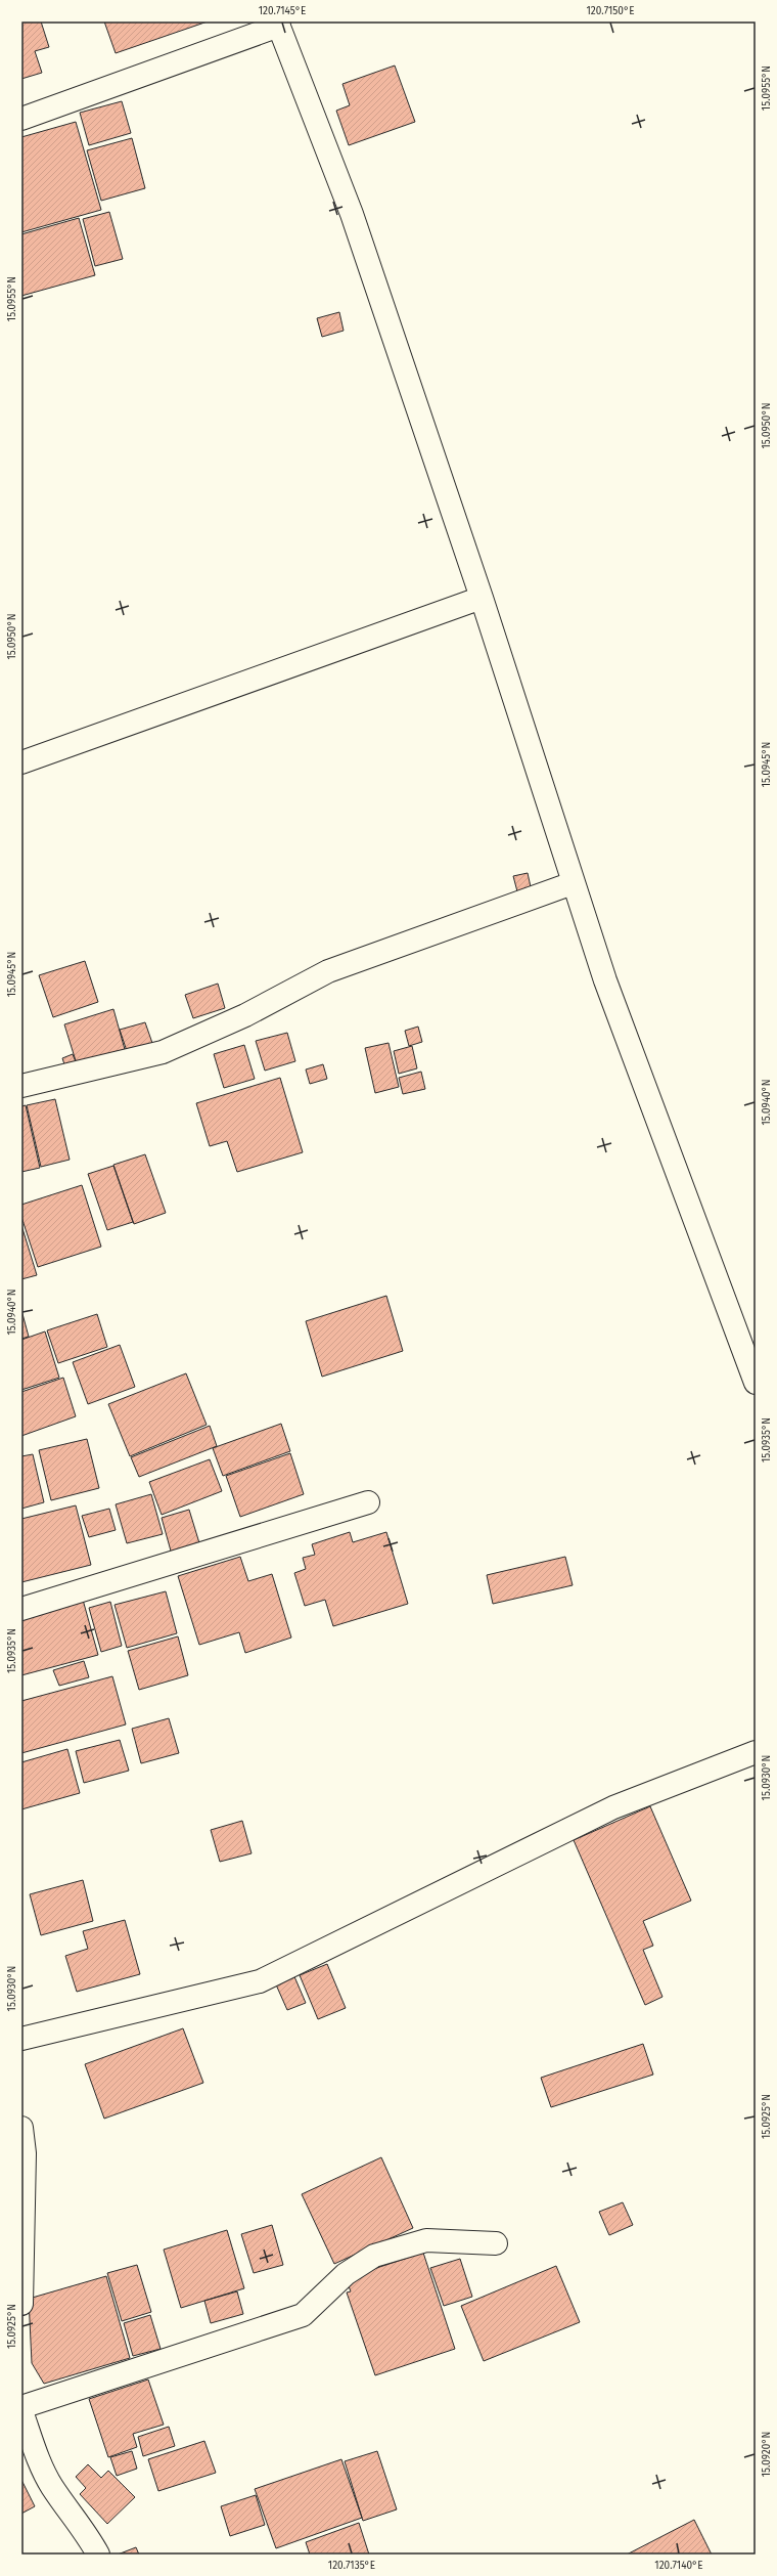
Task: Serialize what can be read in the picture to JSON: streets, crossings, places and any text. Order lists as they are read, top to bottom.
{
  "coordinates": [
    "120.7145°E",
    "120.7150°E",
    "15.0955°N",
    "15.0950°N",
    "15.0945°N",
    "15.0940°N",
    "15.0935°N",
    "15.0930°N",
    "15.0925°N",
    "15.0920°N",
    "120.7135°E",
    "120.7140°E"
  ]
}
